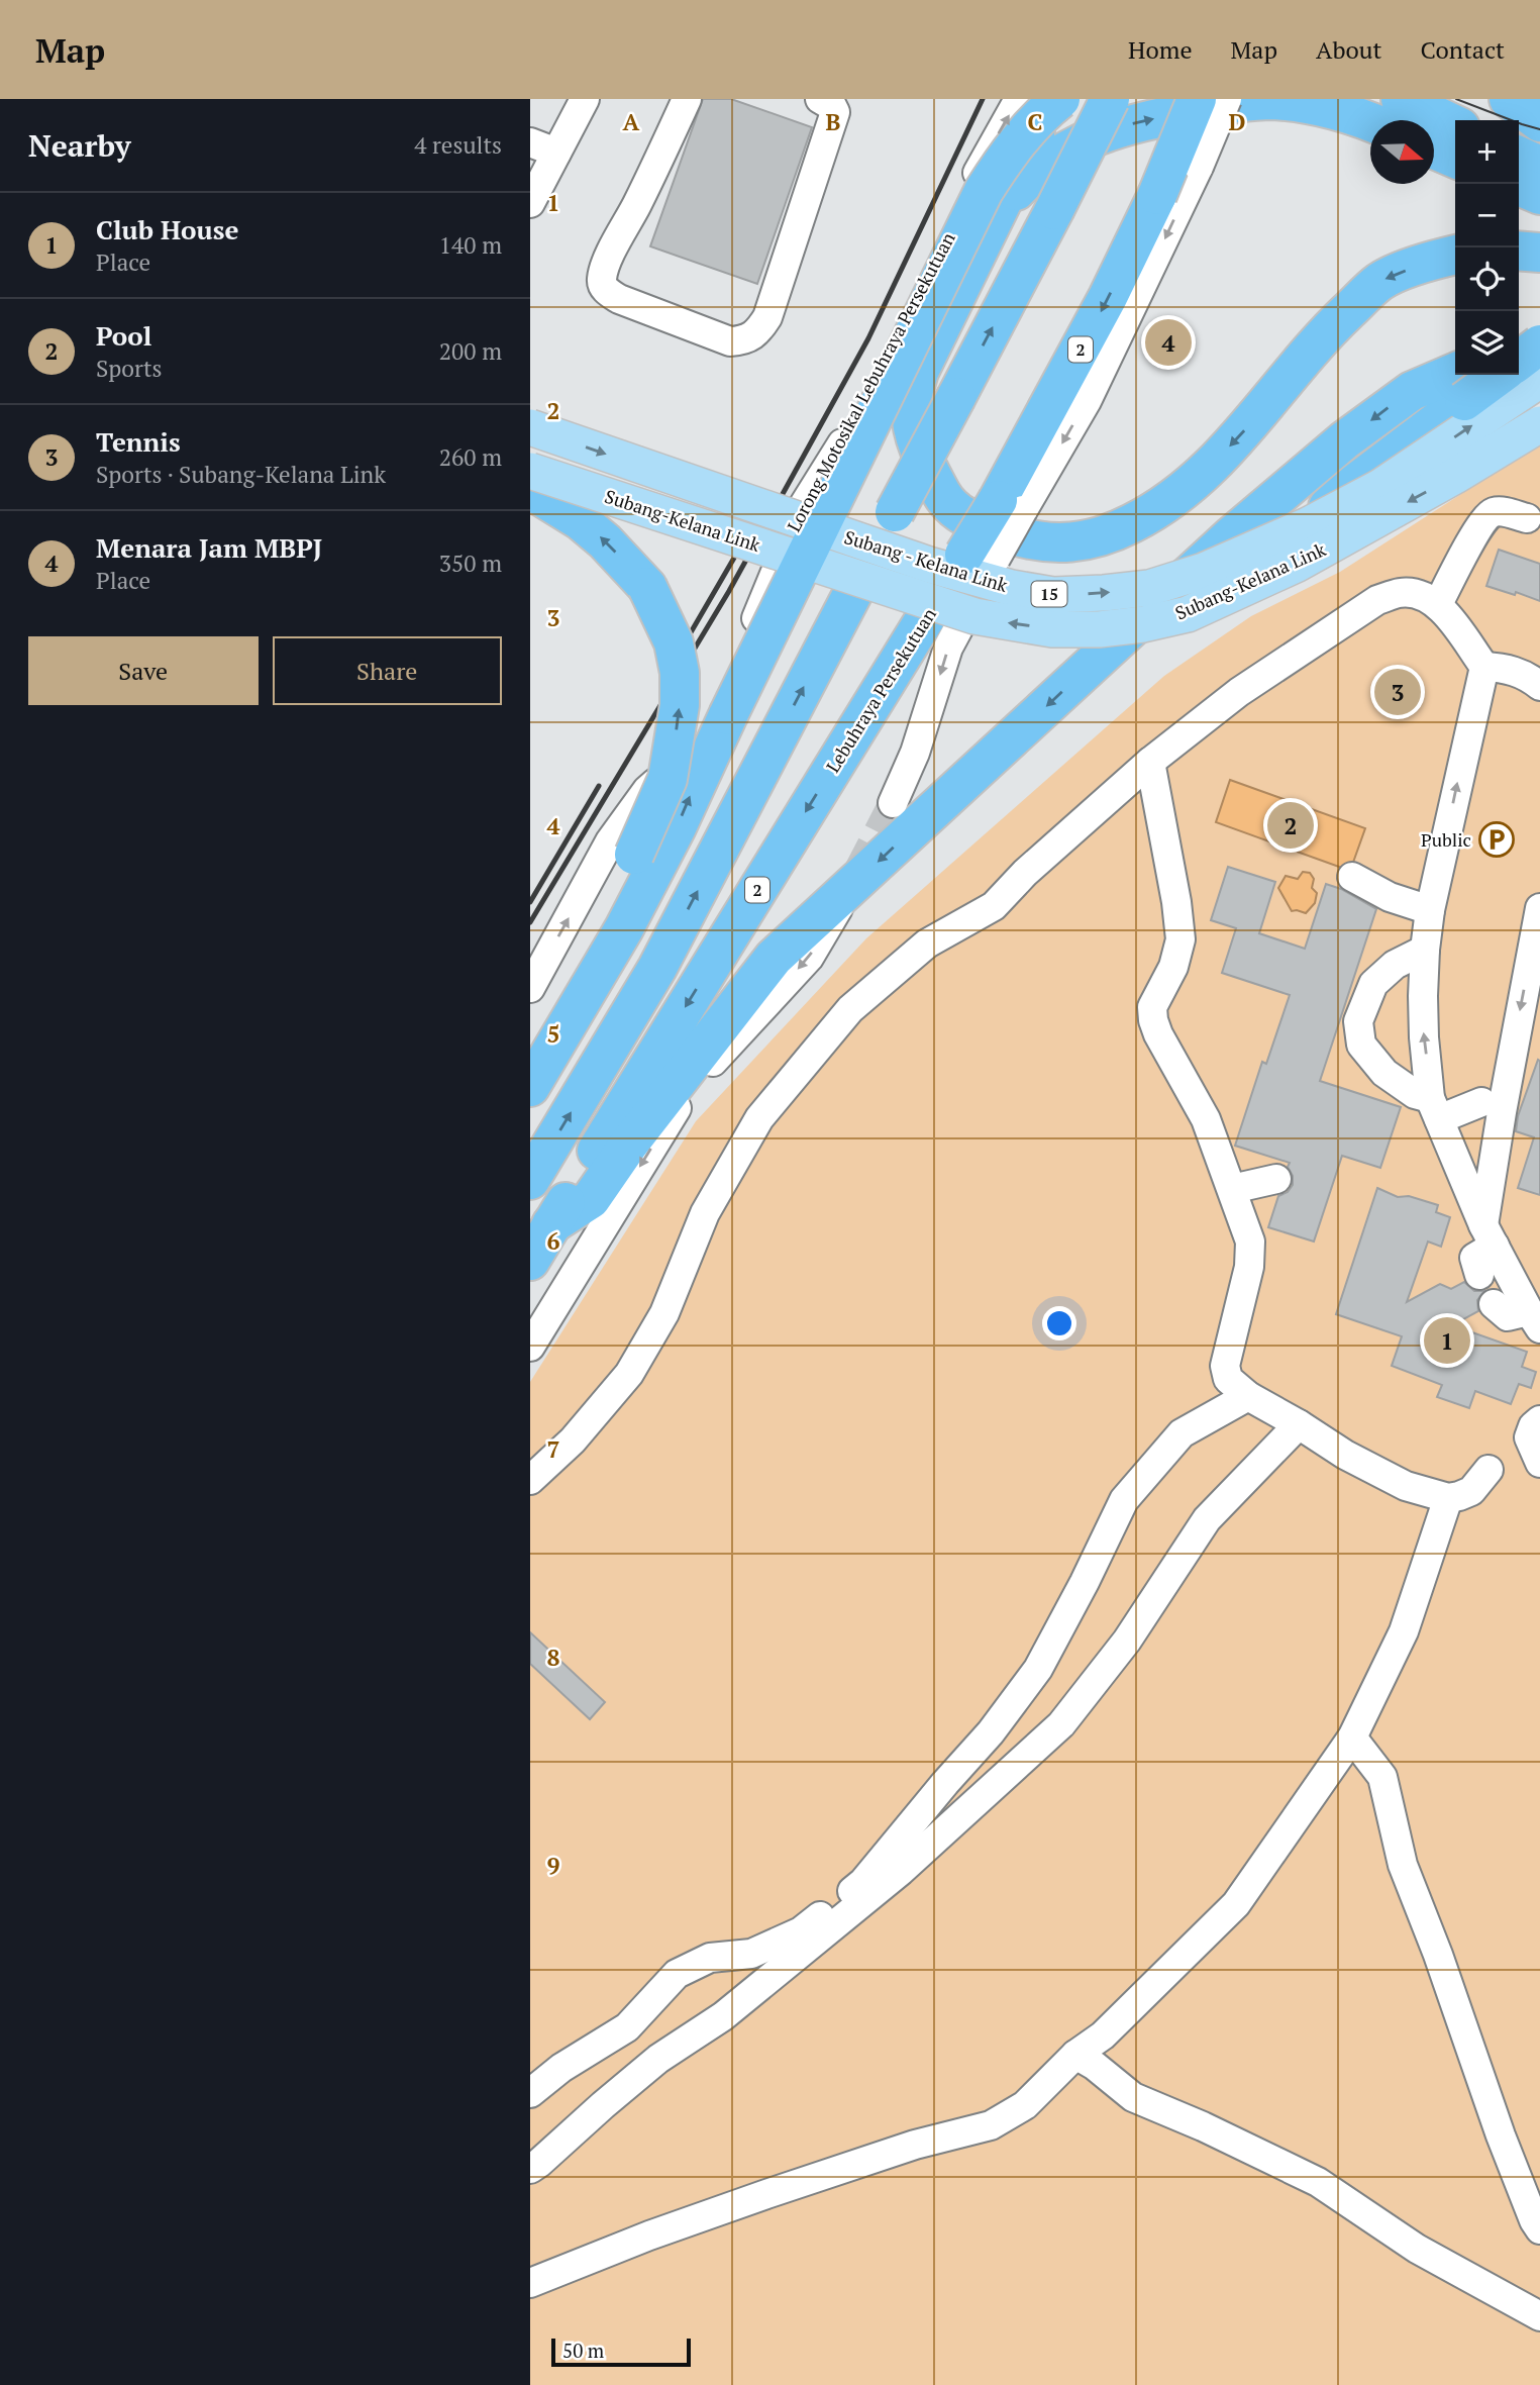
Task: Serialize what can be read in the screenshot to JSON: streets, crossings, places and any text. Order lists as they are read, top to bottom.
{
  "streets": {
    "highway": ["2", "Lebuhraya Persekutuan"],
    "main road": ["Subang-Kelana Link", "Subang - Kelana Link", "15"],
    "street": ["Lorong Motosikal Lebuhraya Persekutuan"]
  },
  "one_way": ["Subang-Kelana Link", "Subang - Kelana Link"],
  "places": {
    "parking": ["Public"]
  },
  "scale_bar": "50 m",
  "north": "right",
  "page": {
    "header": "Map",
    "nav": [
      "Home",
      "Map",
      "About",
      "Contact"
    ],
    "heading": ["Nearby", "4 results"],
    "map_buttons": ["+", "−"],
    "list": [
      {
        "mark": "1",
        "name": "Club House",
        "note": "Place",
        "value": "140 m"
      },
      {
        "mark": "2",
        "name": "Pool",
        "note": "Sports",
        "value": "200 m"
      },
      {
        "mark": "3",
        "name": "Tennis",
        "note": "Sports · Subang-Kelana Link",
        "value": "260 m"
      },
      {
        "mark": "4",
        "name": "Menara Jam MBPJ",
        "note": "Place",
        "value": "350 m"
      }
    ],
    "pins": [
      "4",
      "3",
      "2",
      "1"
    ],
    "buttons": ["Save", "Share"],
    "scale": "50 m"
  },
  "grid": {
    "columns": [
      "A",
      "B",
      "C",
      "D"
    ],
    "rows": [
      "1",
      "2",
      "3",
      "4",
      "5",
      "6",
      "7",
      "8",
      "9"
    ]
  }
}
